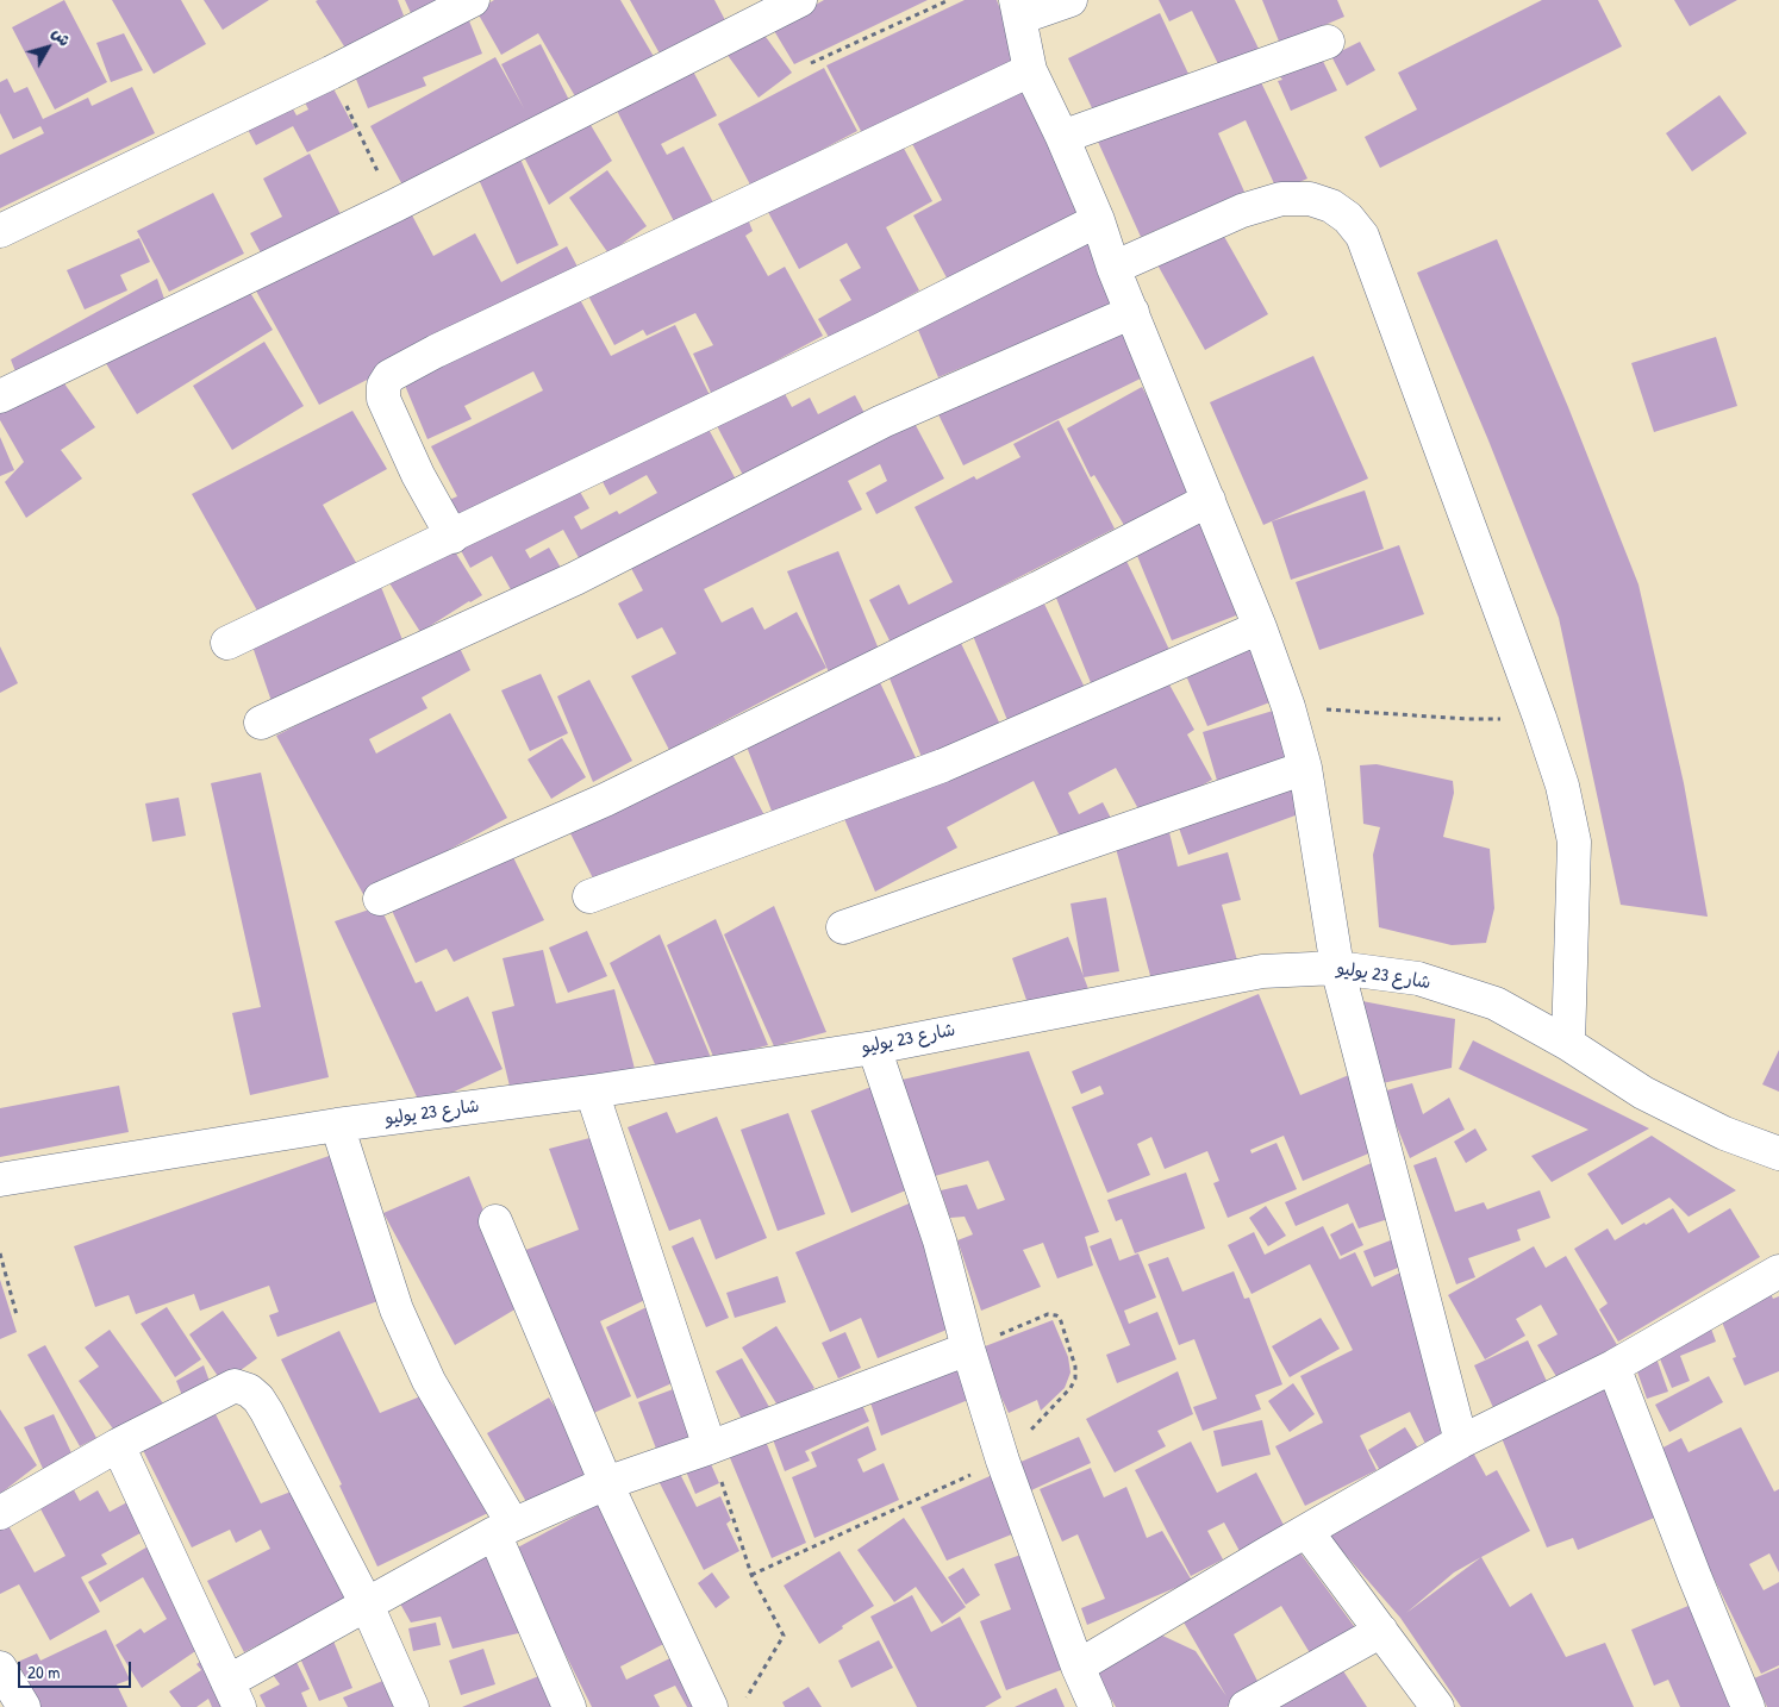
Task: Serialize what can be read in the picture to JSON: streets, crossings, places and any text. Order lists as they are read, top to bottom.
{
  "streets": {
    "street": ["شارع 23 يوليو"]
  },
  "scale_bar": "20 m",
  "north": "top right"
}
